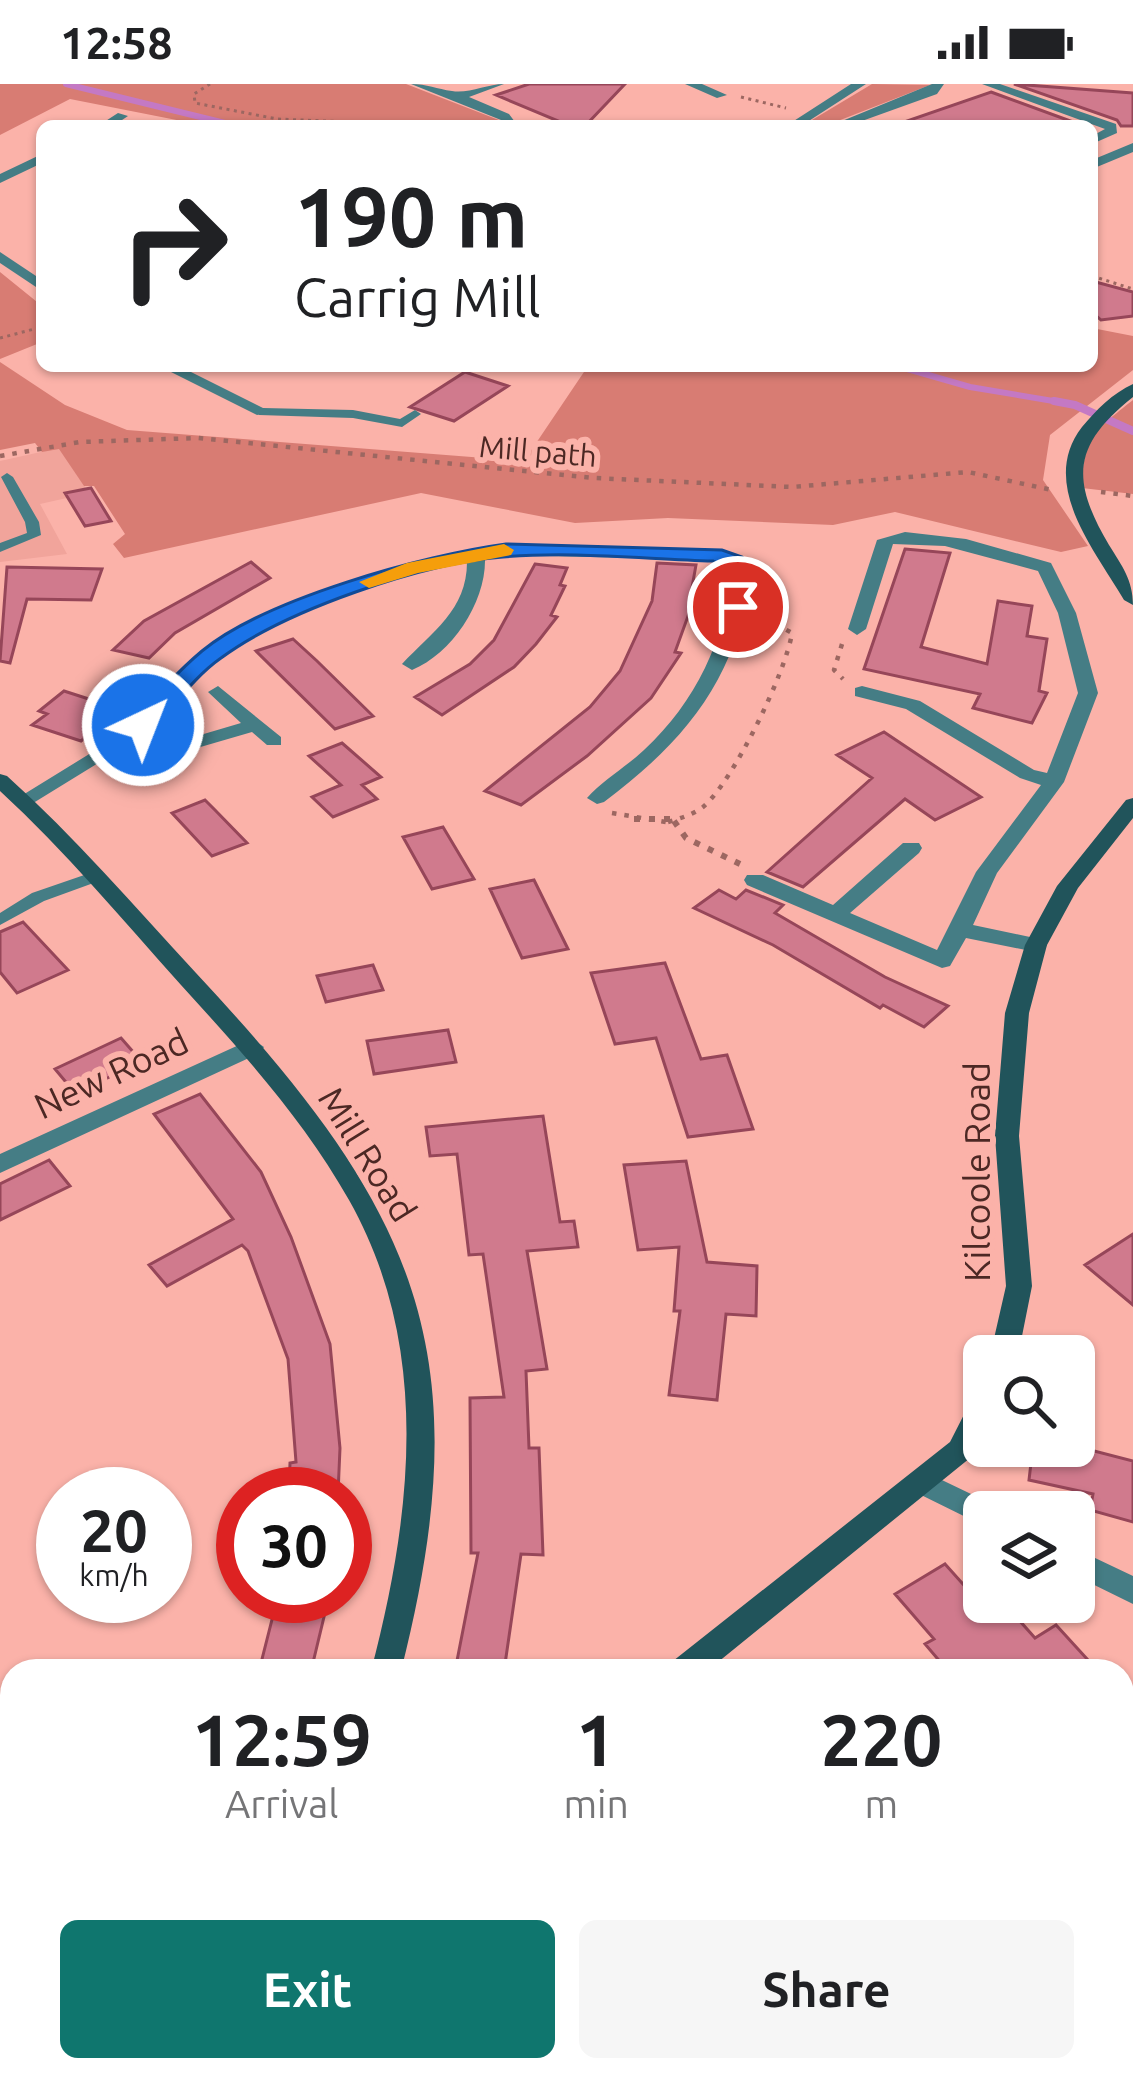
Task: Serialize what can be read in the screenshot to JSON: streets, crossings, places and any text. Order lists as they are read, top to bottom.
{
  "streets": {
    "main road": ["Mill Road", "Kilcoole Road"],
    "street": ["New Road"],
    "path": ["Mill path"]
  },
  "crossings": [
    ["New Road", "Mill Road"]
  ],
  "page": {
    "status": "12:58",
    "turn": ["190 m", "Carrig Mill"],
    "speed": "20 km/h",
    "limit": "30",
    "eta": [
      "12:59",
      "Arrival",
      "1",
      "min",
      "220",
      "m"
    ],
    "buttons": ["Exit", "Share"]
  }
}
